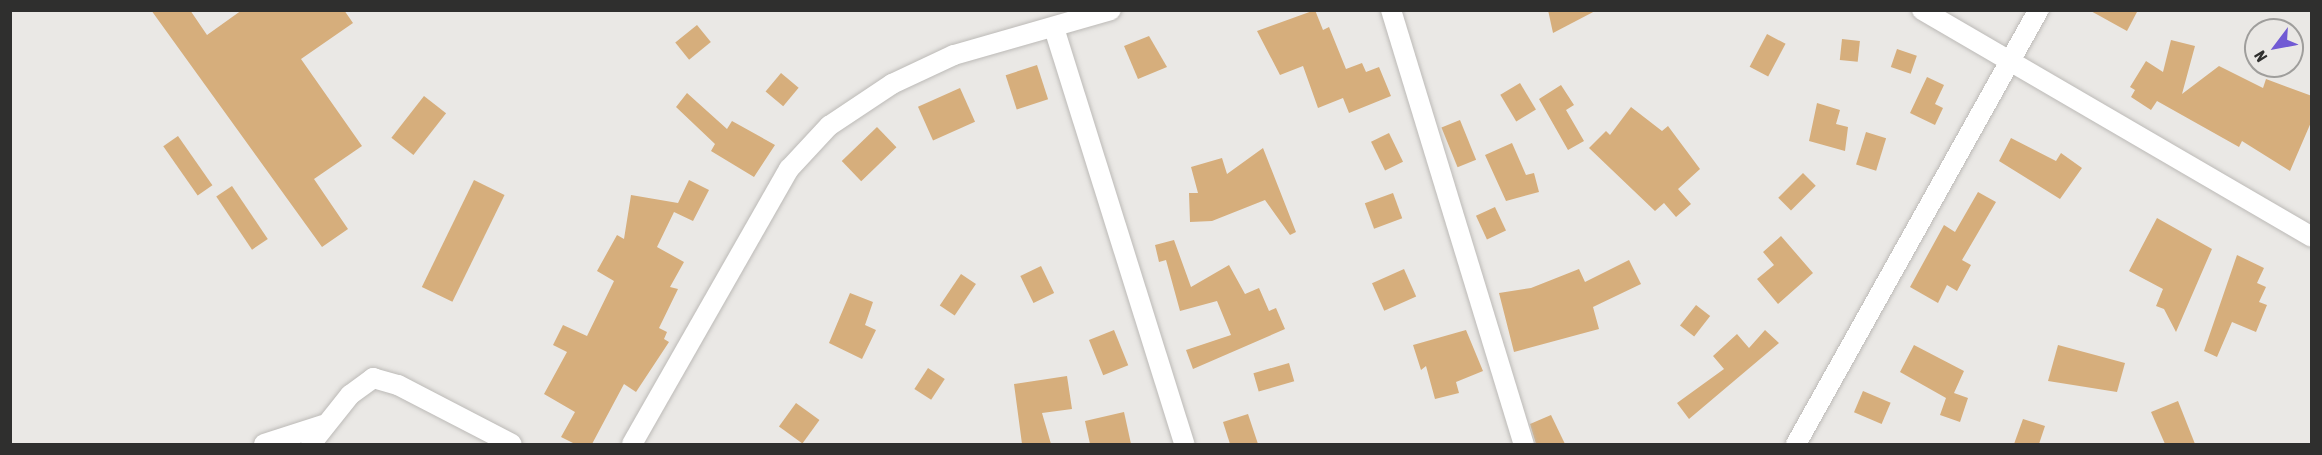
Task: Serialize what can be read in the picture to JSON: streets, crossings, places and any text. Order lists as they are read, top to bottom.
{
  "north": "bottom left"
}
